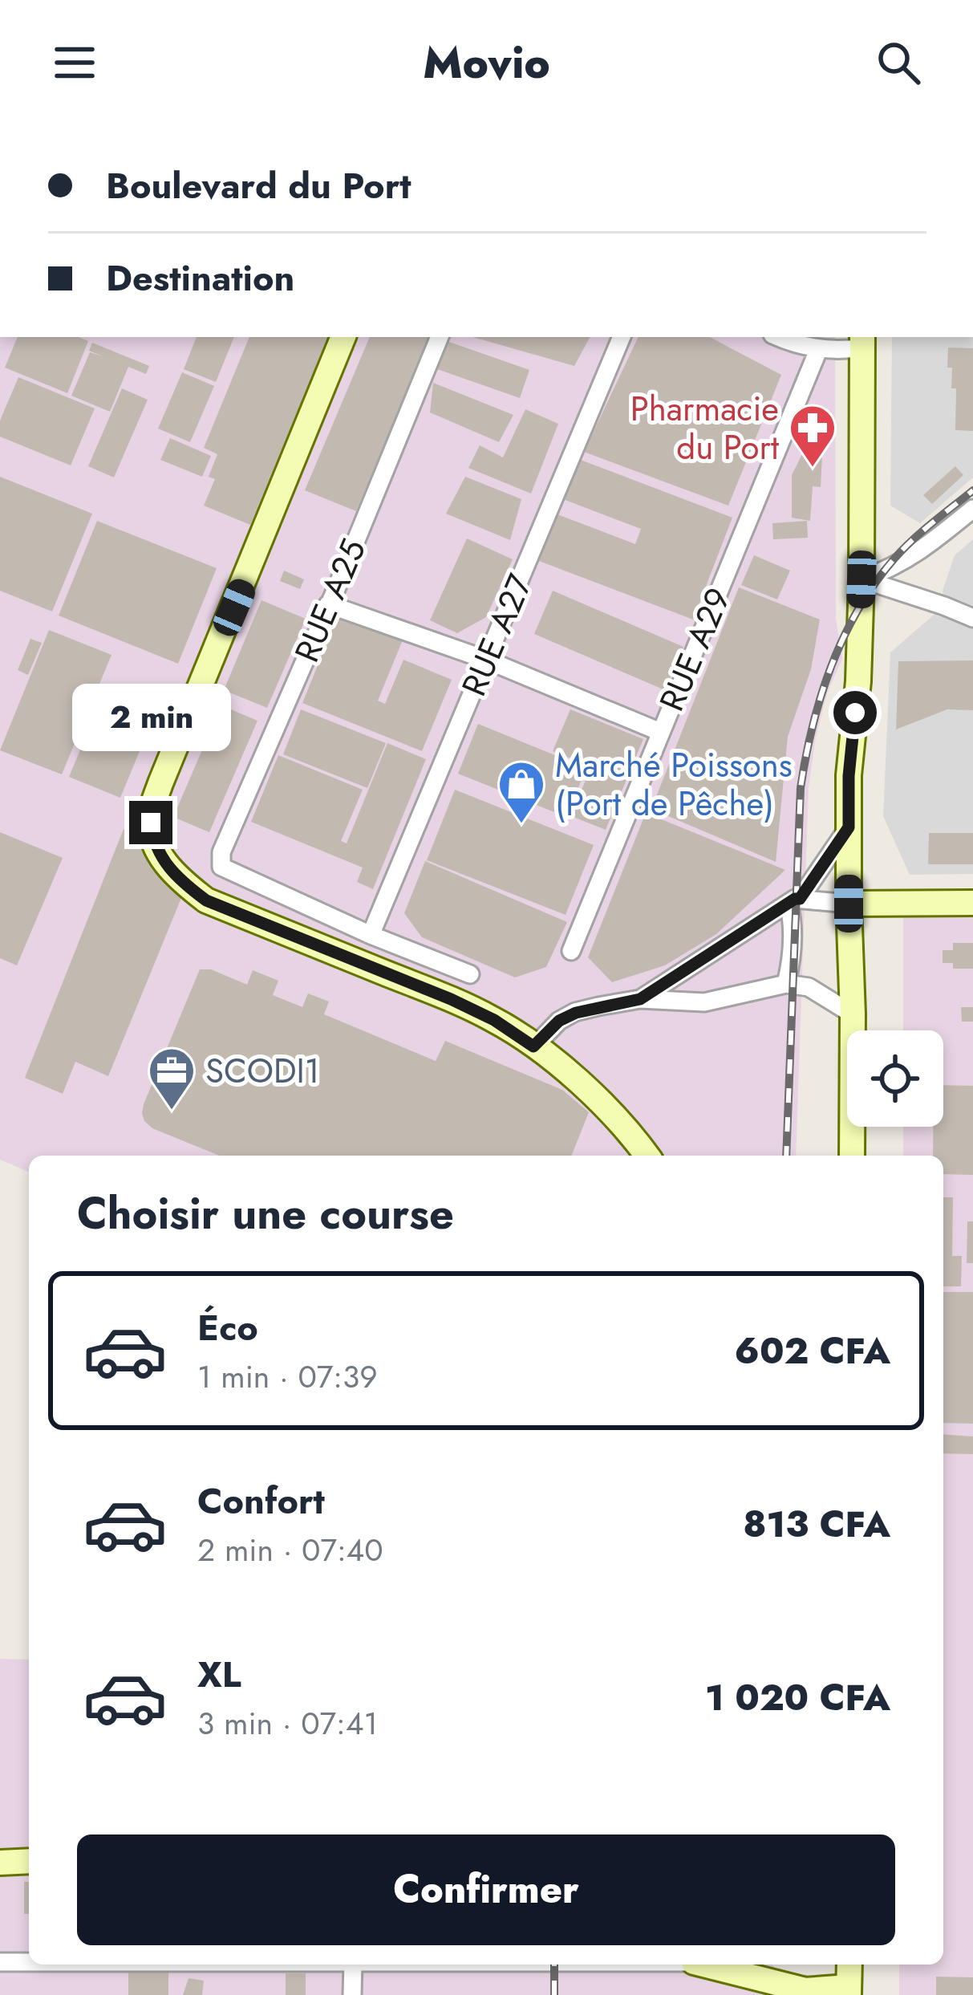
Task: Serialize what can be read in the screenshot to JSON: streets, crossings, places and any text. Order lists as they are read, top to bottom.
{
  "streets": {
    "street": ["RUE A25", "RUE A27", "RUE A29"]
  },
  "crossings": [
    ["RUE A25", "RUE A27"]
  ],
  "places": {
    "pharmacy": ["Pharmacie du Port"],
    "shop": ["Marché Poissons (Port de Pêche)"],
    "office": ["SCODI1"]
  },
  "page": {
    "header": "Movio",
    "banner": ["Boulevard du Port", "Destination"],
    "bubble": "2 min",
    "heading": "Choisir une course",
    "list": [
      {
        "name": "Éco",
        "note": "1 min · 07:39",
        "value": "602 CFA"
      },
      {
        "name": "Confort",
        "note": "2 min · 07:40",
        "value": "813 CFA"
      },
      {
        "name": "XL",
        "note": "3 min · 07:41",
        "value": "1 020 CFA"
      }
    ],
    "buttons": "Confirmer"
  }
}
